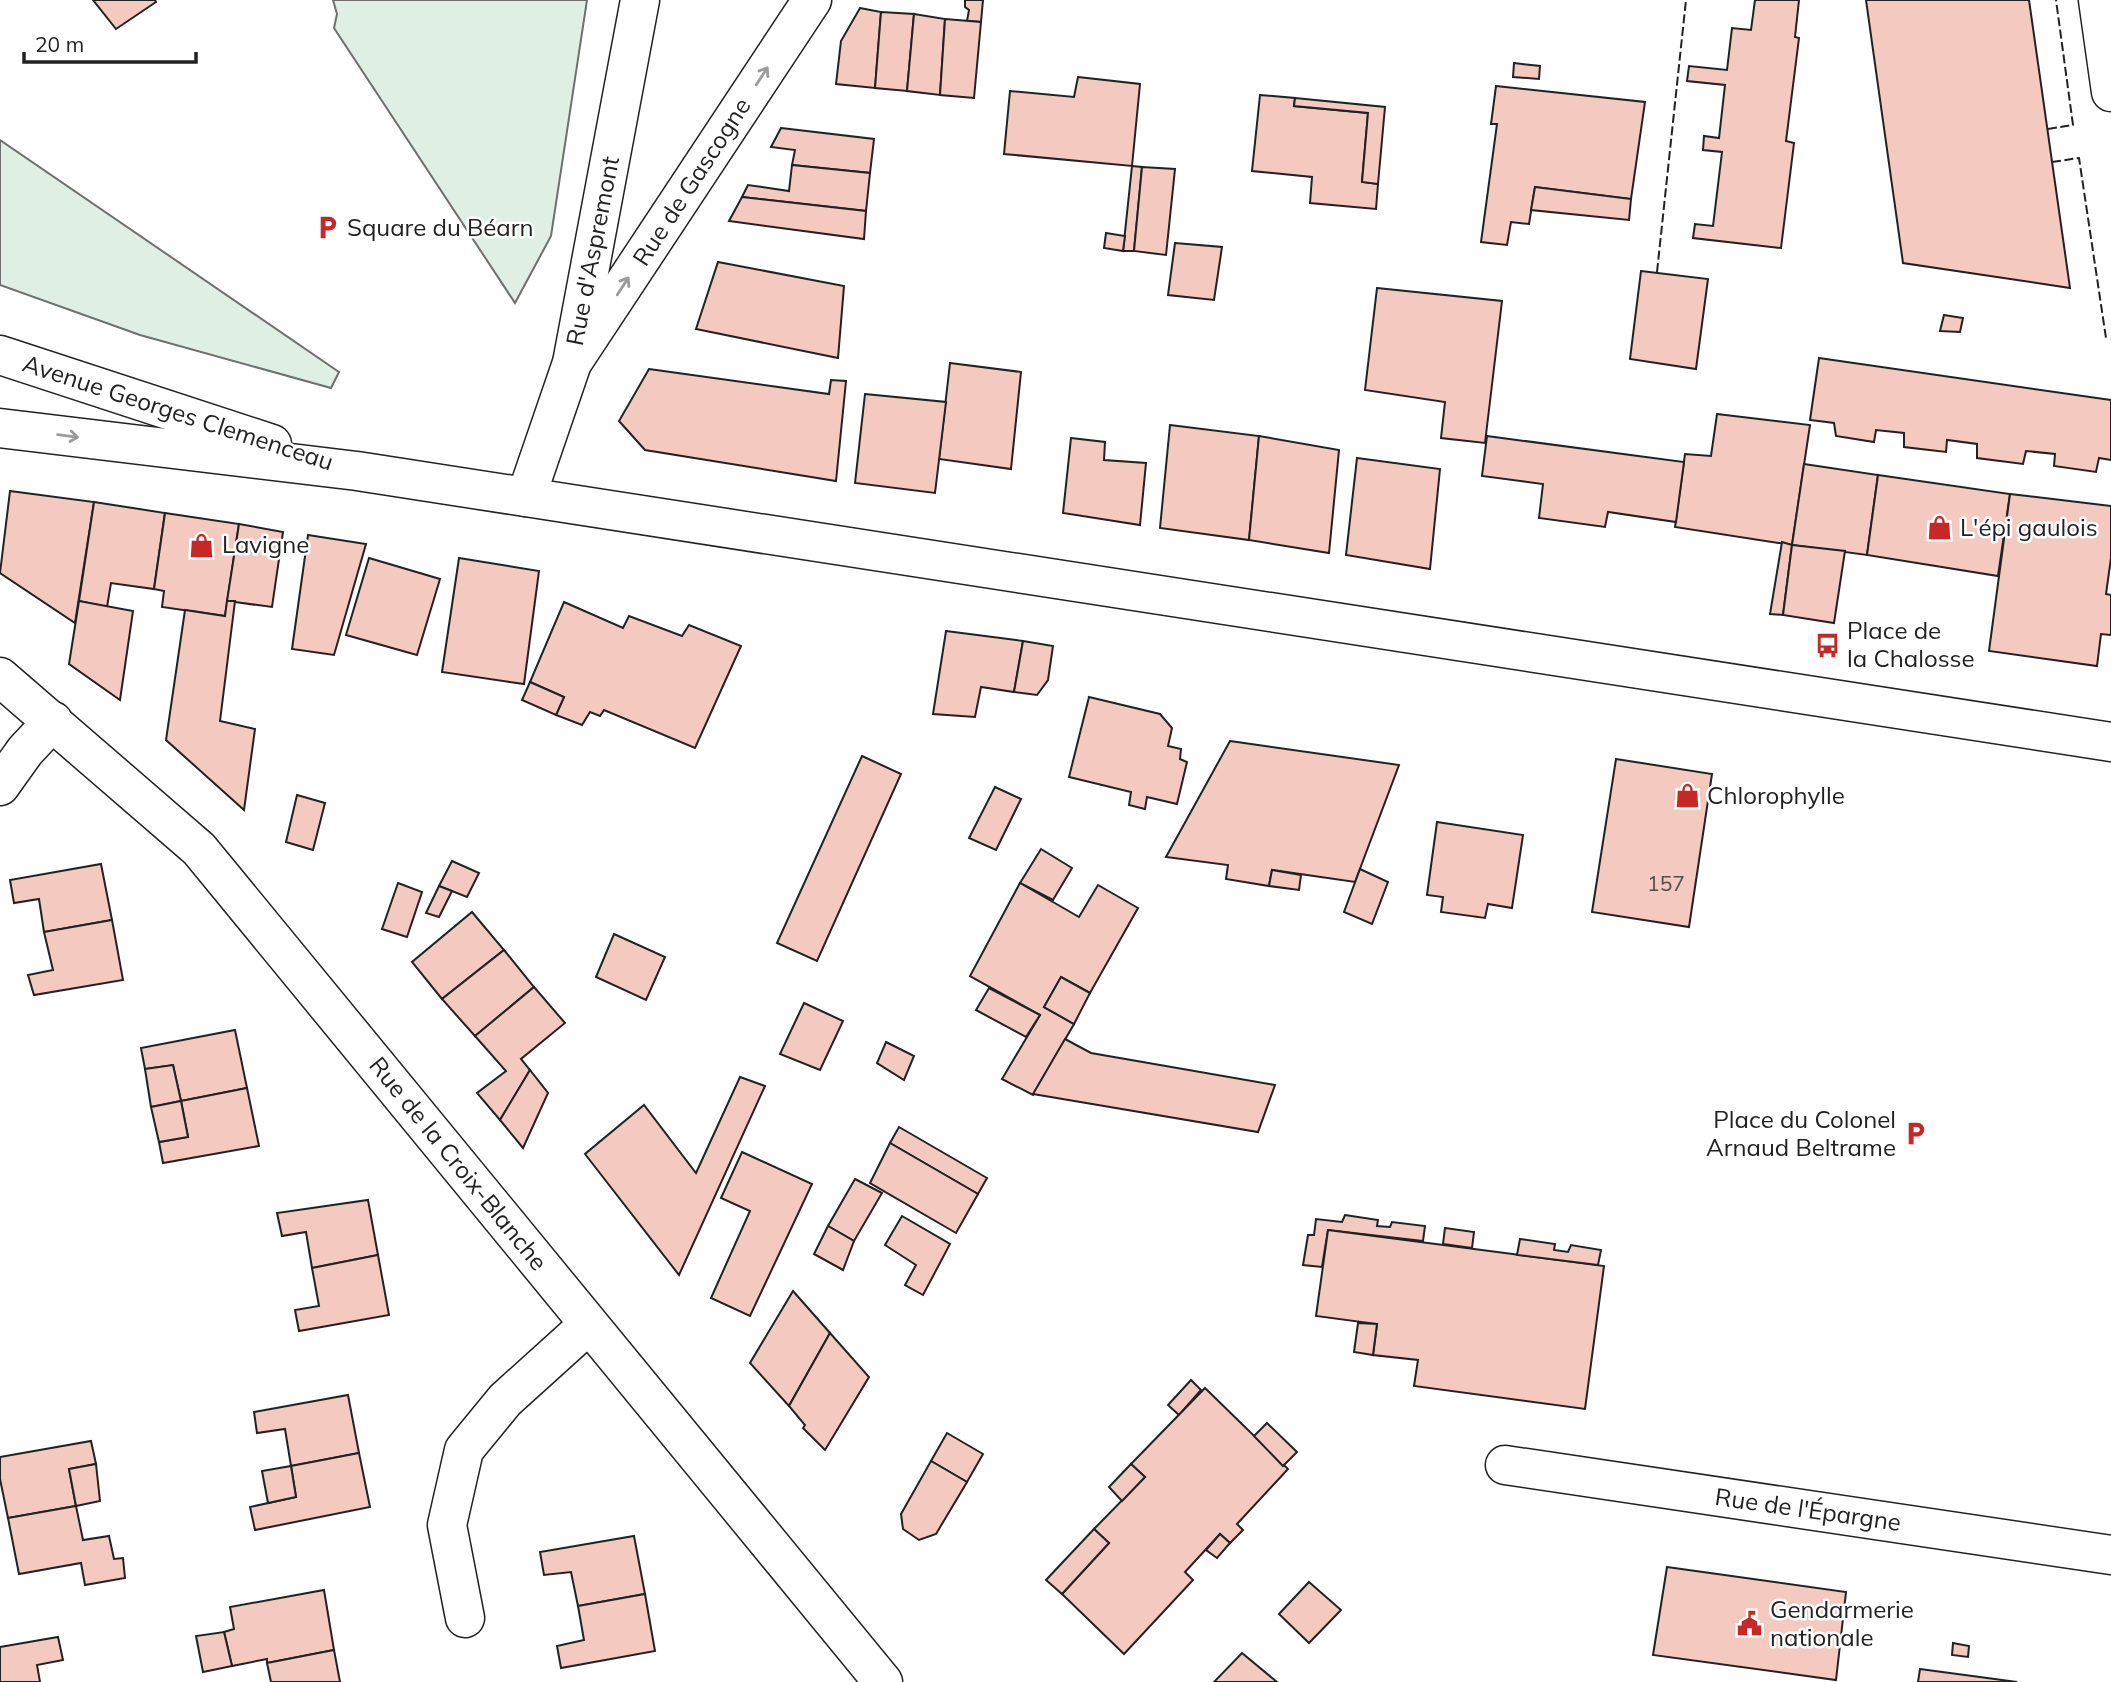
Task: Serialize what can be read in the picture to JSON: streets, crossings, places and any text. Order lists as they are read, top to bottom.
{
  "streets": {
    "main road": [
      "Rue de Gascogne",
      "Rue d'Aspremont",
      "Avenue Georges Clemenceau",
      "Rue de la Croix-Blanche",
      "Rue de l'Épargne"
    ]
  },
  "crossings": [
    ["Rue de Gascogne", "Rue d'Aspremont"],
    ["Rue d'Aspremont", "Avenue Georges Clemenceau"]
  ],
  "one_way": ["Rue de Gascogne"],
  "places": {
    "parking": ["Square du Béarn", "Place du Colonel Arnaud Beltrame"],
    "shop": ["L'épi gaulois", "Lavigne", "Chlorophylle"],
    "bus stop": ["Place de la Chalosse"],
    "public building": ["Gendarmerie nationale"]
  },
  "house_numbers": ["157"],
  "scale_bar": "20 m"
}
